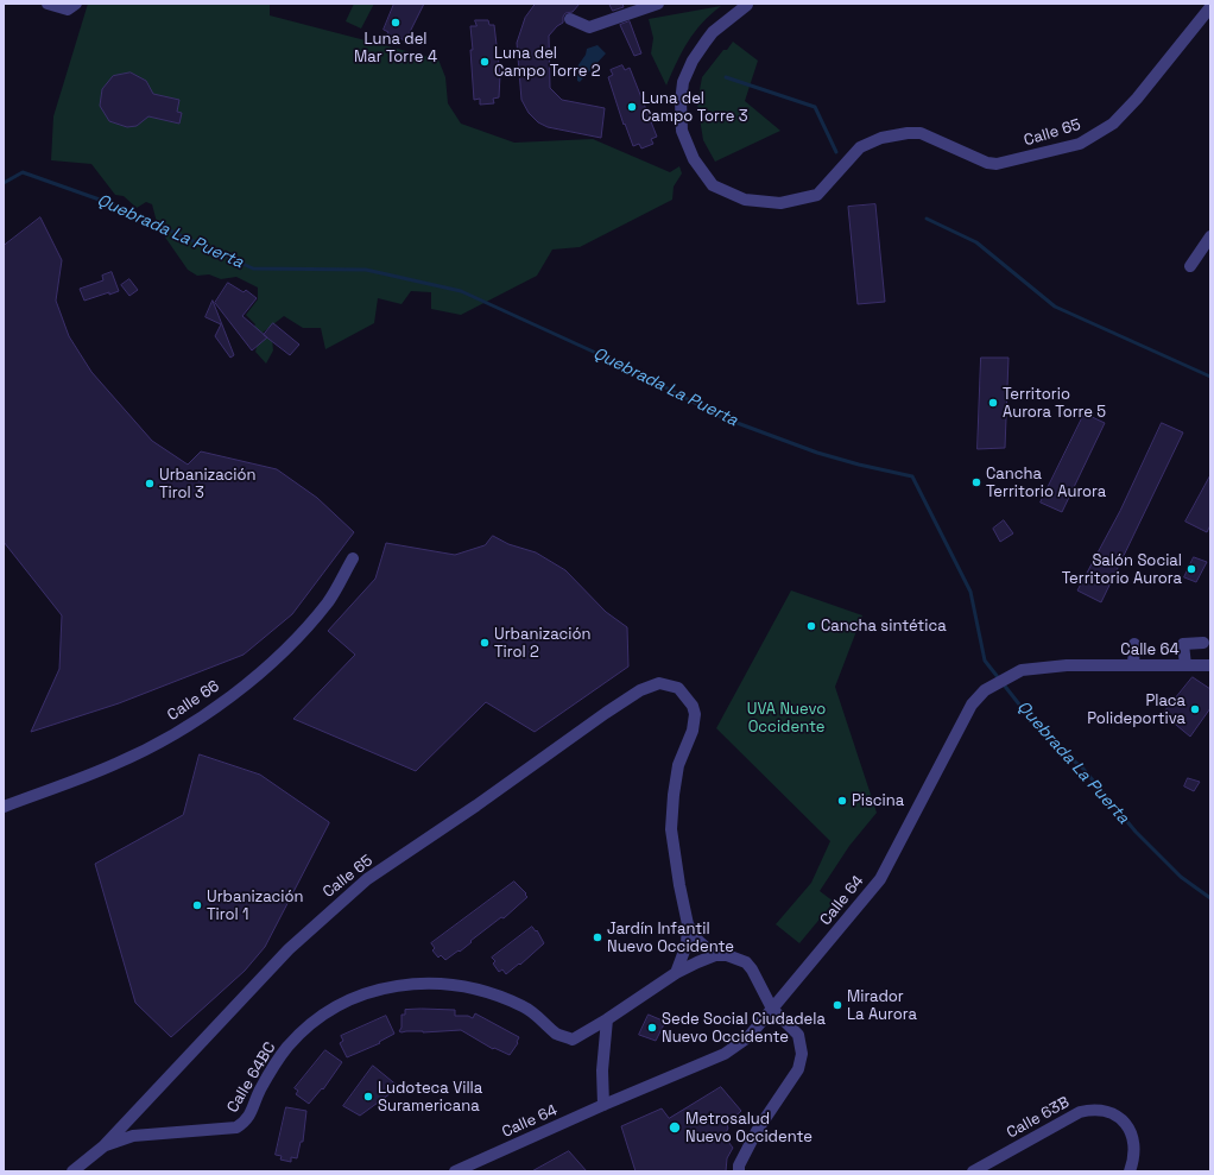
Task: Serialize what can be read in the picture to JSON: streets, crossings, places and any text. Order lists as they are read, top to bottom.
{
  "streets": {
    "street": [
      "Calle 65",
      "Calle 64",
      "Calle 66",
      "Calle 64BC",
      "Calle 63B"
    ]
  },
  "crossings": [
    ["Calle 65", "Calle 64BC"]
  ],
  "water": ["Quebrada La Puerta"],
  "parks": ["UVA Nuevo Occidente"],
  "places": [
    "Luna del Mar Torre 4",
    "Luna del Campo Torre 2",
    "Luna del Campo Torre 3",
    "Territorio Aurora Torre 5",
    "Cancha Territorio Aurora",
    "Urbanización Tirol 3",
    "Salón Social Territorio Aurora",
    "Cancha sintética",
    "Urbanización Tirol 2",
    "Placa Polideportiva",
    "Piscina",
    "Urbanización Tirol 1",
    "Jardín Infantil Nuevo Occidente",
    "Mirador La Aurora",
    "Sede Social Ciudadela Nuevo Occidente",
    "Ludoteca Villa Suramericana",
    "Metrosalud Nuevo Occidente"
  ]
}
